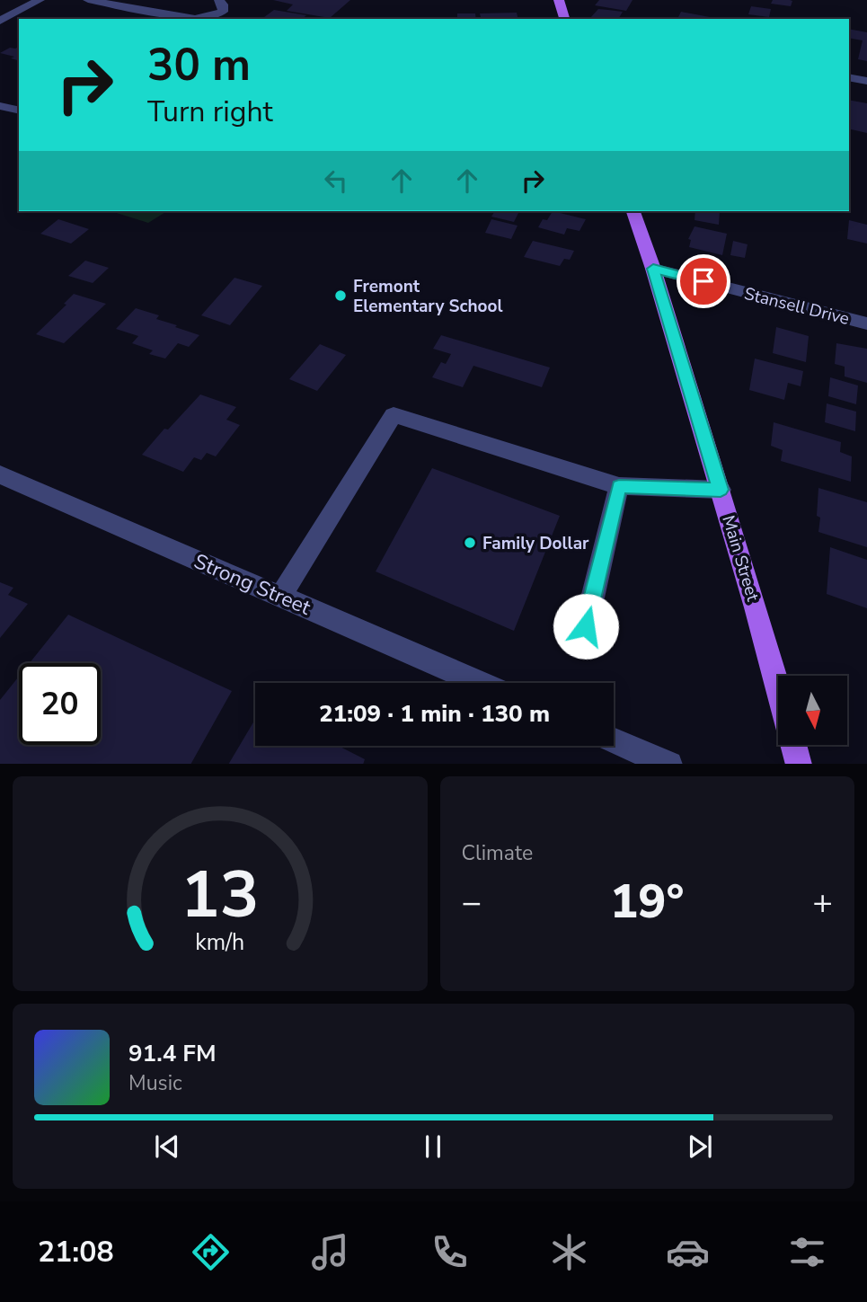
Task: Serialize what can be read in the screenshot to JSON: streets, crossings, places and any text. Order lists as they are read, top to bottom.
{
  "streets": {
    "main road": ["Main Street"],
    "street": ["Stansell Drive", "Strong Street"]
  },
  "crossings": [
    ["Stansell Drive", "Main Street"]
  ],
  "places": ["Fremont Elementary School", "Family Dollar"],
  "north": "bottom",
  "page": {
    "turn": ["30 m", "Turn right"],
    "limit": "20",
    "trip": "21:09 · 1 min · 130 m",
    "tile": "Climate",
    "heat": ["−", "19°", "+"],
    "song": ["91.4 FM", "Music"],
    "tabs": "21:08",
    "gauge": ["13", "km/h"]
  }
}
